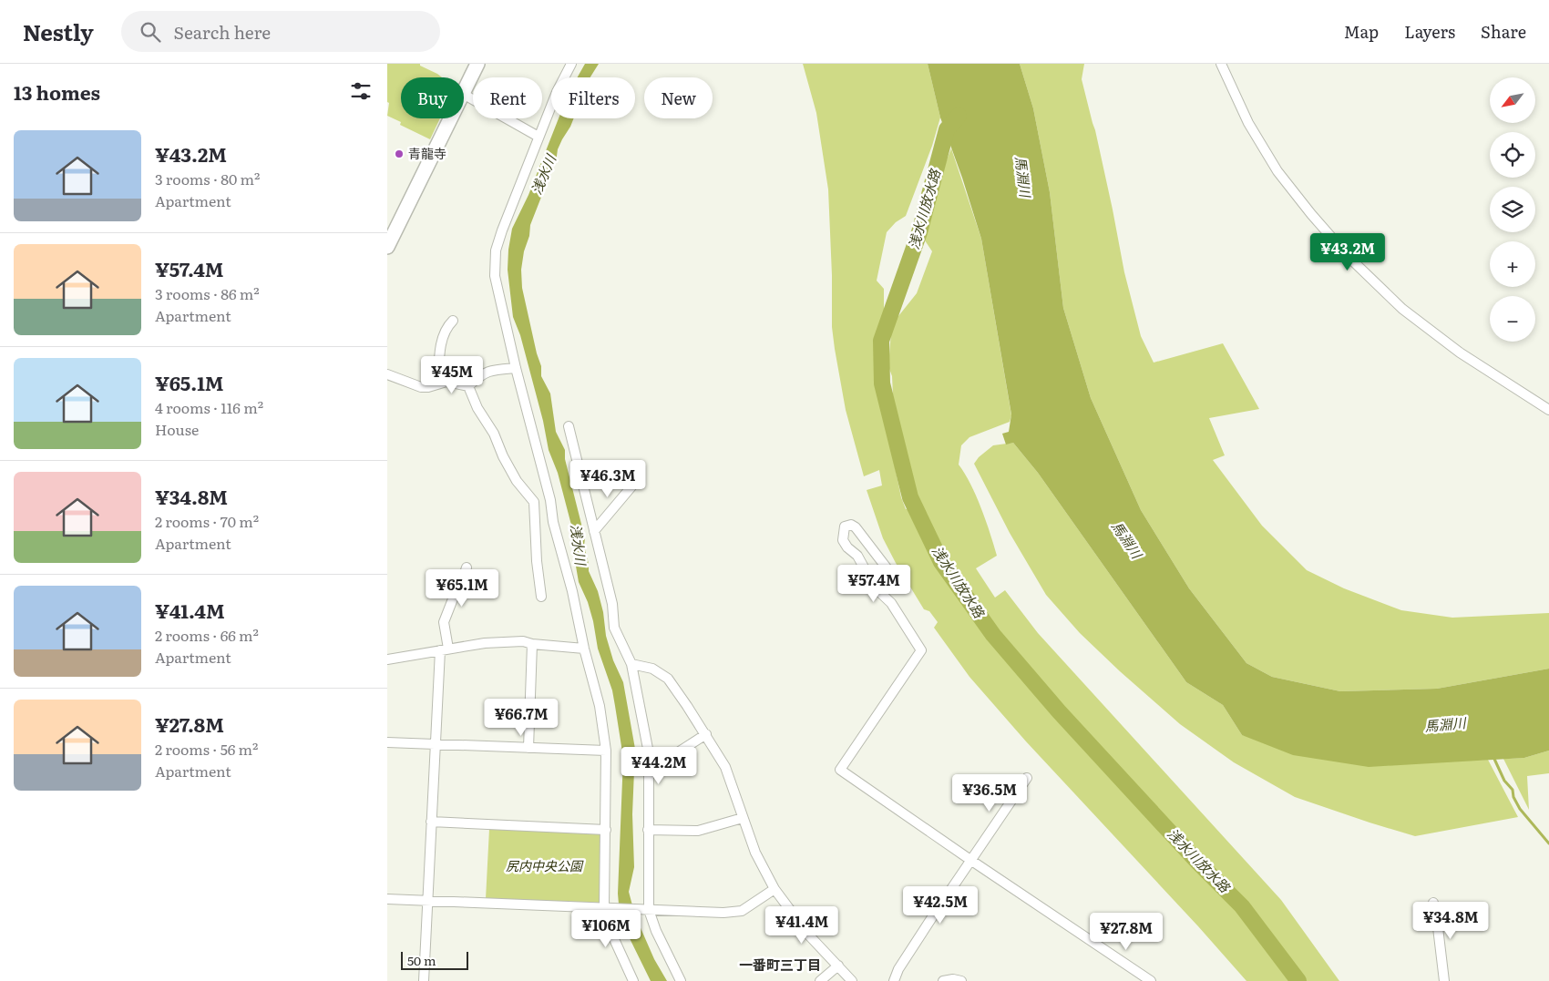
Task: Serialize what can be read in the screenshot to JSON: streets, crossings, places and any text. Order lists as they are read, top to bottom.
{
  "districts": ["一番町三丁目"],
  "water": ["浅水川", "馬淵川", "浅水川放水路"],
  "parks": ["尻内中央公園"],
  "places": ["青龍寺"],
  "scale_bar": "50 m",
  "north": "bottom left",
  "page": {
    "header": "Nestly",
    "search": "Search here",
    "nav": ["Map", "Layers", "Share"],
    "heading": "13 homes",
    "map_buttons": ["+", "−"],
    "chip": [
      "Buy",
      "Rent",
      "Filters",
      "New"
    ],
    "list": [
      {
        "name": "¥43.2M",
        "note": "3 rooms · 80 m² · Apartment"
      },
      {
        "name": "¥57.4M",
        "note": "3 rooms · 86 m² · Apartment"
      },
      {
        "name": "¥65.1M",
        "note": "4 rooms · 116 m² · House"
      },
      {
        "name": "¥34.8M",
        "note": "2 rooms · 70 m² · Apartment"
      },
      {
        "name": "¥41.4M",
        "note": "2 rooms · 66 m² · Apartment"
      },
      {
        "name": "¥27.8M",
        "note": "2 rooms · 56 m² · Apartment"
      }
    ],
    "price": [
      "¥43.2M",
      "¥45M",
      "¥46.3M",
      "¥57.4M",
      "¥65.1M",
      "¥66.7M",
      "¥44.2M",
      "¥36.5M",
      "¥42.5M",
      "¥34.8M",
      "¥41.4M",
      "¥106M",
      "¥27.8M"
    ],
    "scale": "50 m"
  }
}
